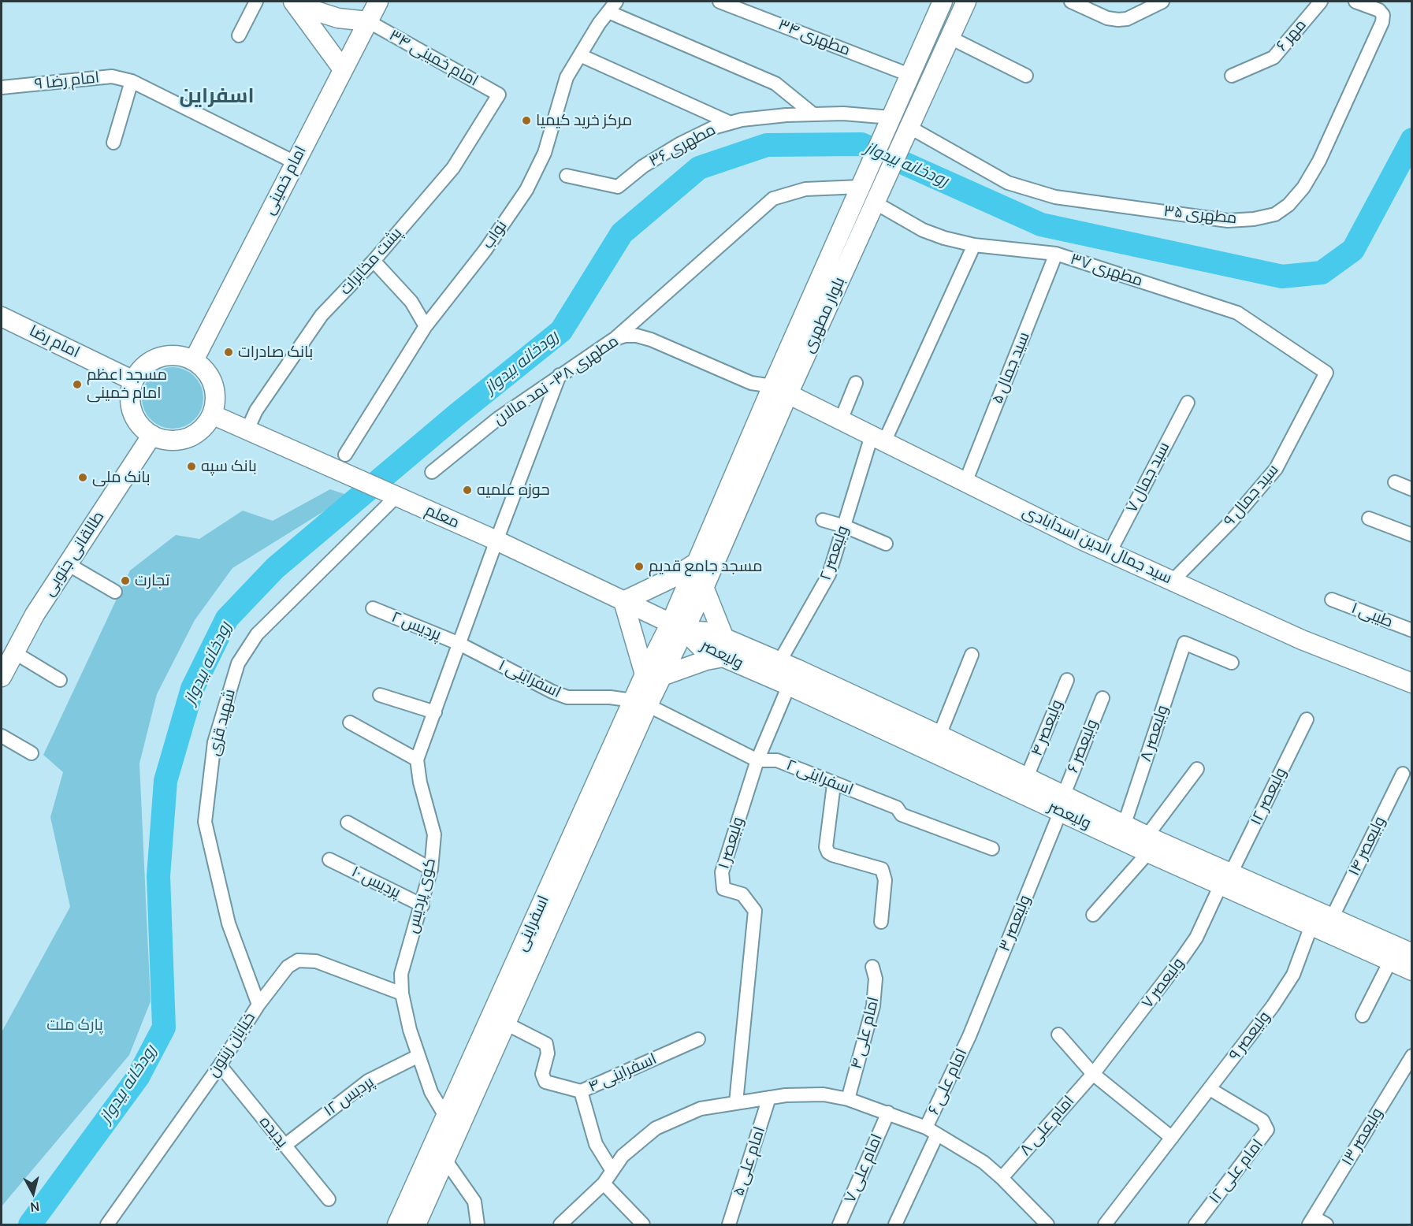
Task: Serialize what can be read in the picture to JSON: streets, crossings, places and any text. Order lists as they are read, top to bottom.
{
  "streets": {
    "main road": [
      "امام خمینی",
      "بلوار مطهری",
      "امام رضا",
      "معلم",
      "سید جمال الدین اسدآبادی",
      "طالقانی جنوبی",
      "ولیعصر",
      "اسفراینی"
    ],
    "street": [
      "مهر ۶",
      "مطهری ۳۴",
      "امام خمینی ۳۴",
      "امام رضا ۹",
      "مطهری ۳۶",
      "مطهری ۳۵",
      "نواب",
      "پشت مخابرات",
      "مطهری ۳۷",
      "سید جمال ۵",
      "مطهری ۳۸- نمد مالان",
      "سید جمال ۷",
      "سید جمال ۹",
      "ولیعصر ۲",
      "طیبی ۱",
      "پردیس ۲",
      "اسفراینی ۱",
      "شهید قزی",
      "ولیعصر ۴",
      "ولیعصر ۸",
      "ولیعصر ۶",
      "اسفراینی ۲",
      "ولیعصر ۱۲",
      "ولیعصر ۱",
      "ولیعصر ۱۴",
      "پردیس ۱۰",
      "کوی پردیس",
      "ولیعصر ۳",
      "ولیعصر ۷",
      "امام علی ۴",
      "ولیعصر ۹",
      "خیابان زیتون",
      "اسفراینی ۴",
      "امام علی ۶",
      "پردیس ۱۲",
      "امام علی ۸",
      "پدیده",
      "ولیعصر ۱۳",
      "امام علی ۵",
      "امام علی ۷",
      "امام علی ۱۲"
    ]
  },
  "crossings": [
    ["مطهری ۳۴", "بلوار مطهری"],
    ["امام خمینی ۳۴", "امام خمینی"],
    ["امام خمینی ۳۴", "پشت مخابرات"],
    ["امام رضا ۹", "امام خمینی"],
    ["مطهری ۳۶", "بلوار مطهری"],
    ["امام خمینی", "امام رضا"],
    ["امام خمینی", "معلم"],
    ["امام خمینی", "طالقانی جنوبی"],
    ["مطهری ۳۵", "بلوار مطهری"],
    ["پشت مخابرات", "معلم"],
    ["مطهری ۳۷", "بلوار مطهری"],
    ["مطهری ۳۷", "سید جمال ۵"],
    ["مطهری ۳۷", "سید جمال ۹"],
    ["مطهری ۳۷", "ولیعصر ۲"],
    ["بلوار مطهری", "مطهری ۳۸- نمد مالان"],
    ["بلوار مطهری", "معلم"],
    ["بلوار مطهری", "سید جمال الدین اسدآبادی"],
    ["بلوار مطهری", "ولیعصر"],
    ["بلوار مطهری", "اسفراینی"],
    ["امام رضا", "معلم"],
    ["امام رضا", "طالقانی جنوبی"],
    ["سید جمال ۵", "سید جمال الدین اسدآبادی"],
    ["مطهری ۳۸- نمد مالان", "سید جمال الدین اسدآبادی"],
    ["مطهری ۳۸- نمد مالان", "کوی پردیس"],
    ["سید جمال ۷", "سید جمال الدین اسدآبادی"],
    ["سید جمال ۹", "سید جمال الدین اسدآبادی"],
    ["معلم", "طالقانی جنوبی"],
    ["معلم", "ولیعصر"],
    ["معلم", "شهید قزی"],
    ["معلم", "کوی پردیس"],
    ["معلم", "اسفراینی"],
    ["سید جمال الدین اسدآبادی", "ولیعصر ۲"],
    ["ولیعصر ۲", "ولیعصر"],
    ["پردیس ۲", "اسفراینی ۱"],
    ["پردیس ۲", "کوی پردیس"],
    ["ولیعصر", "ولیعصر ۴"],
    ["ولیعصر", "ولیعصر ۸"],
    ["ولیعصر", "ولیعصر ۶"],
    ["ولیعصر", "ولیعصر ۱۲"],
    ["ولیعصر", "ولیعصر ۱"],
    ["ولیعصر", "ولیعصر ۱۴"],
    ["ولیعصر", "اسفراینی"],
    ["ولیعصر", "ولیعصر ۳"],
    ["ولیعصر", "ولیعصر ۷"],
    ["ولیعصر", "ولیعصر ۹"],
    ["اسفراینی ۱", "اسفراینی ۲"],
    ["اسفراینی ۱", "کوی پردیس"],
    ["اسفراینی ۱", "اسفراینی"],
    ["شهید قزی", "خیابان زیتون"],
    ["ولیعصر ۶", "ولیعصر ۳"],
    ["اسفراینی ۲", "ولیعصر ۱"],
    ["اسفراینی ۲", "اسفراینی"],
    ["ولیعصر ۱۲", "ولیعصر ۷"],
    ["پردیس ۱۰", "کوی پردیس"],
    ["کوی پردیس", "اسفراینی"],
    ["کوی پردیس", "خیابان زیتون"],
    ["کوی پردیس", "پردیس ۱۲"],
    ["اسفراینی", "اسفراینی ۴"],
    ["ولیعصر ۳", "امام علی ۶"],
    ["ولیعصر ۷", "امام علی ۸"],
    ["ولیعصر ۹", "امام علی ۱۲"],
    ["خیابان زیتون", "پدیده"],
    ["پردیس ۱۲", "پدیده"]
  ],
  "districts": ["اسفراین"],
  "water": ["رودخانه بیدواز"],
  "parks": ["پارک ملت"],
  "places": [
    "مرکز خرید کیمیا",
    "بانک صادرات",
    "مسجد اعظم امام خمینی",
    "بانک سپه",
    "بانک ملی",
    "حوزه علمیه",
    "مسجد جامع قدیم",
    "تجارت"
  ],
  "north": "bottom"
}
